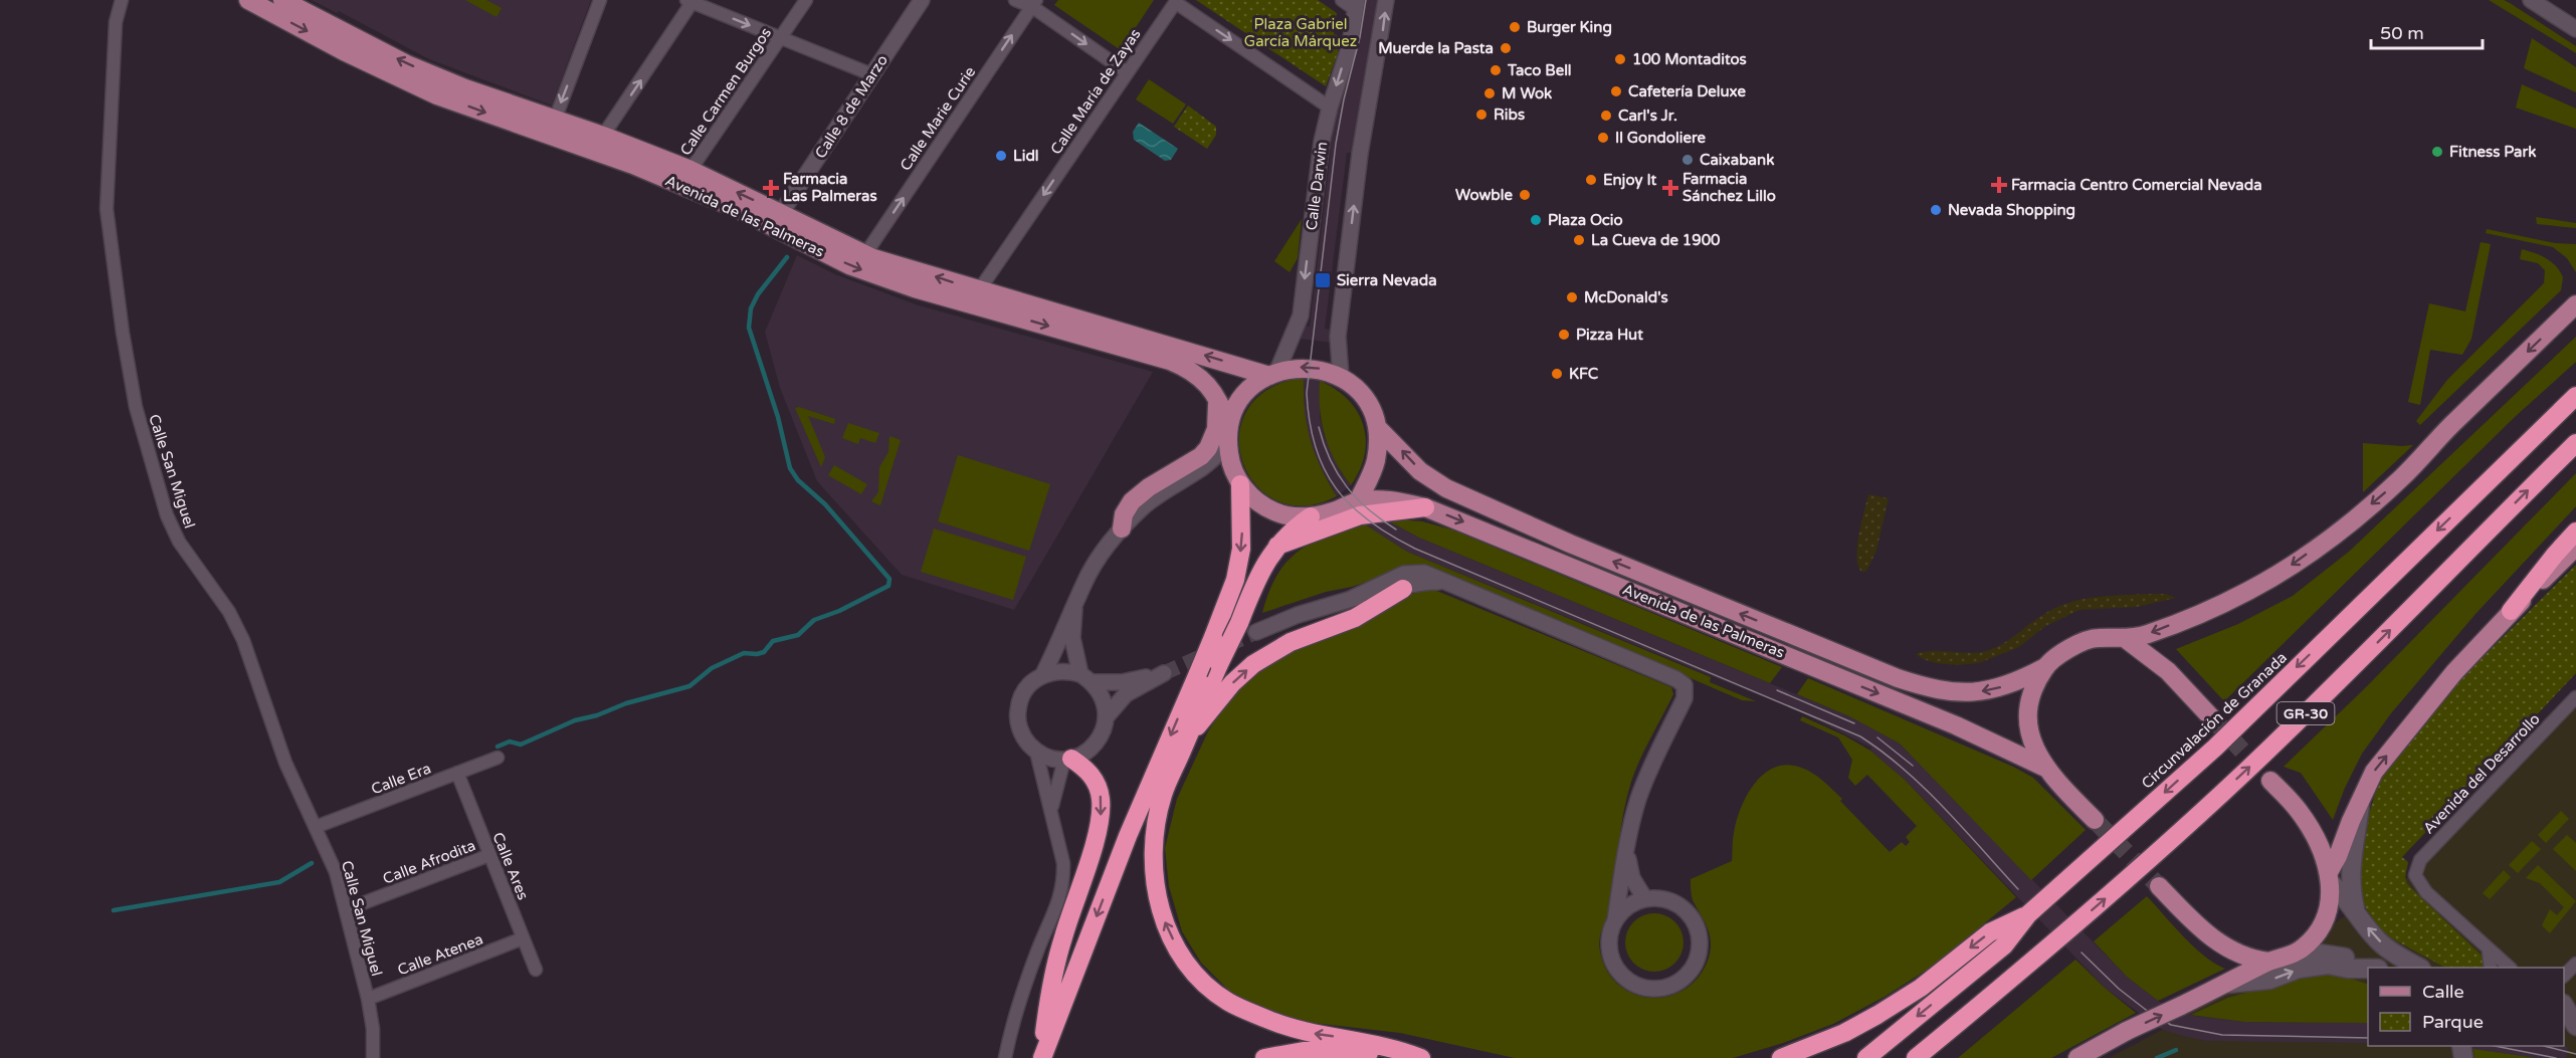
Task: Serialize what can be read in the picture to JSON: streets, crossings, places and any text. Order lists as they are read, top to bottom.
{
  "streets": {
    "highway": ["GR-30", "Circunvalación de Granada"],
    "main road": ["Avenida de las Palmeras"],
    "street": [
      "Calle Carmen Burgos",
      "Calle María de Zayas",
      "Calle 8 de Marzo",
      "Calle Marie Curie",
      "Calle Darwin",
      "Calle San Miguel",
      "Avenida del Desarrollo",
      "Calle Era",
      "Calle Afrodita",
      "Calle Ares",
      "Calle Atenea"
    ]
  },
  "crossings": [
    ["Calle Carmen Burgos", "Avenida de las Palmeras"],
    ["Calle María de Zayas", "Avenida de las Palmeras"],
    ["Calle 8 de Marzo", "Avenida de las Palmeras"],
    ["Calle Marie Curie", "Avenida de las Palmeras"],
    ["Calle Darwin", "Avenida de las Palmeras"],
    ["Calle San Miguel", "Calle Era"],
    ["Calle San Miguel", "Calle Afrodita"],
    ["Calle San Miguel", "Calle Atenea"],
    ["Calle Era", "Calle Ares"],
    ["Calle Afrodita", "Calle Ares"],
    ["Calle Ares", "Calle Atenea"]
  ],
  "one_way": ["Calle María de Zayas", "Calle Marie Curie"],
  "parks": ["Plaza Gabriel García Márquez"],
  "places": {
    "other": [
      "Burger King",
      "Muerde la Pasta",
      "100 Montaditos",
      "Taco Bell",
      "Cafetería Deluxe",
      "M Wok",
      "Ribs",
      "Carl's Jr.",
      "Il Gondoliere",
      "Fitness Park",
      "Lidl",
      "Caixabank",
      "Enjoy It",
      "Wowble",
      "Nevada Shopping",
      "Plaza Ocio",
      "La Cueva de 1900",
      "McDonald's",
      "Pizza Hut",
      "KFC"
    ],
    "health": ["Farmacia Centro Comercial Nevada", "Farmacia Las Palmeras", "Farmacia Sánchez Lillo"],
    "transit": ["Sierra Nevada"]
  },
  "legend": ["Calle", "Parque"],
  "scale_bar": "50 m"
}
